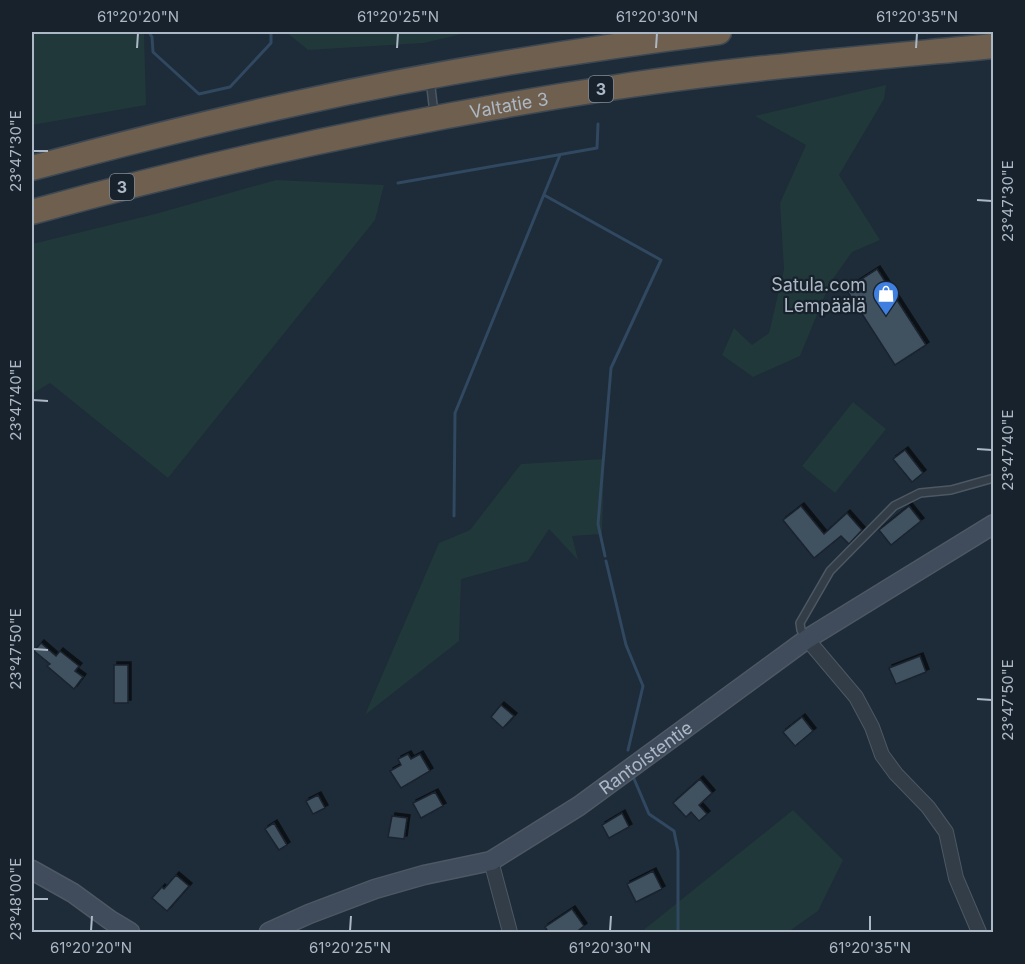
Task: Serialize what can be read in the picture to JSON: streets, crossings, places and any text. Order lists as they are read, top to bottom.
{
  "streets": {
    "highway": ["3", "Valtatie 3"],
    "street": ["Rantoistentie"]
  },
  "places": {
    "shop": ["Satula.com Lempäälä"]
  },
  "coordinates": [
    "61°20'20\"N",
    "61°20'25\"N",
    "61°20'30\"N",
    "61°20'35\"N",
    "23°47'30\"E",
    "23°47'40\"E",
    "23°47'50\"E",
    "23°48'00\"E"
  ]
}
